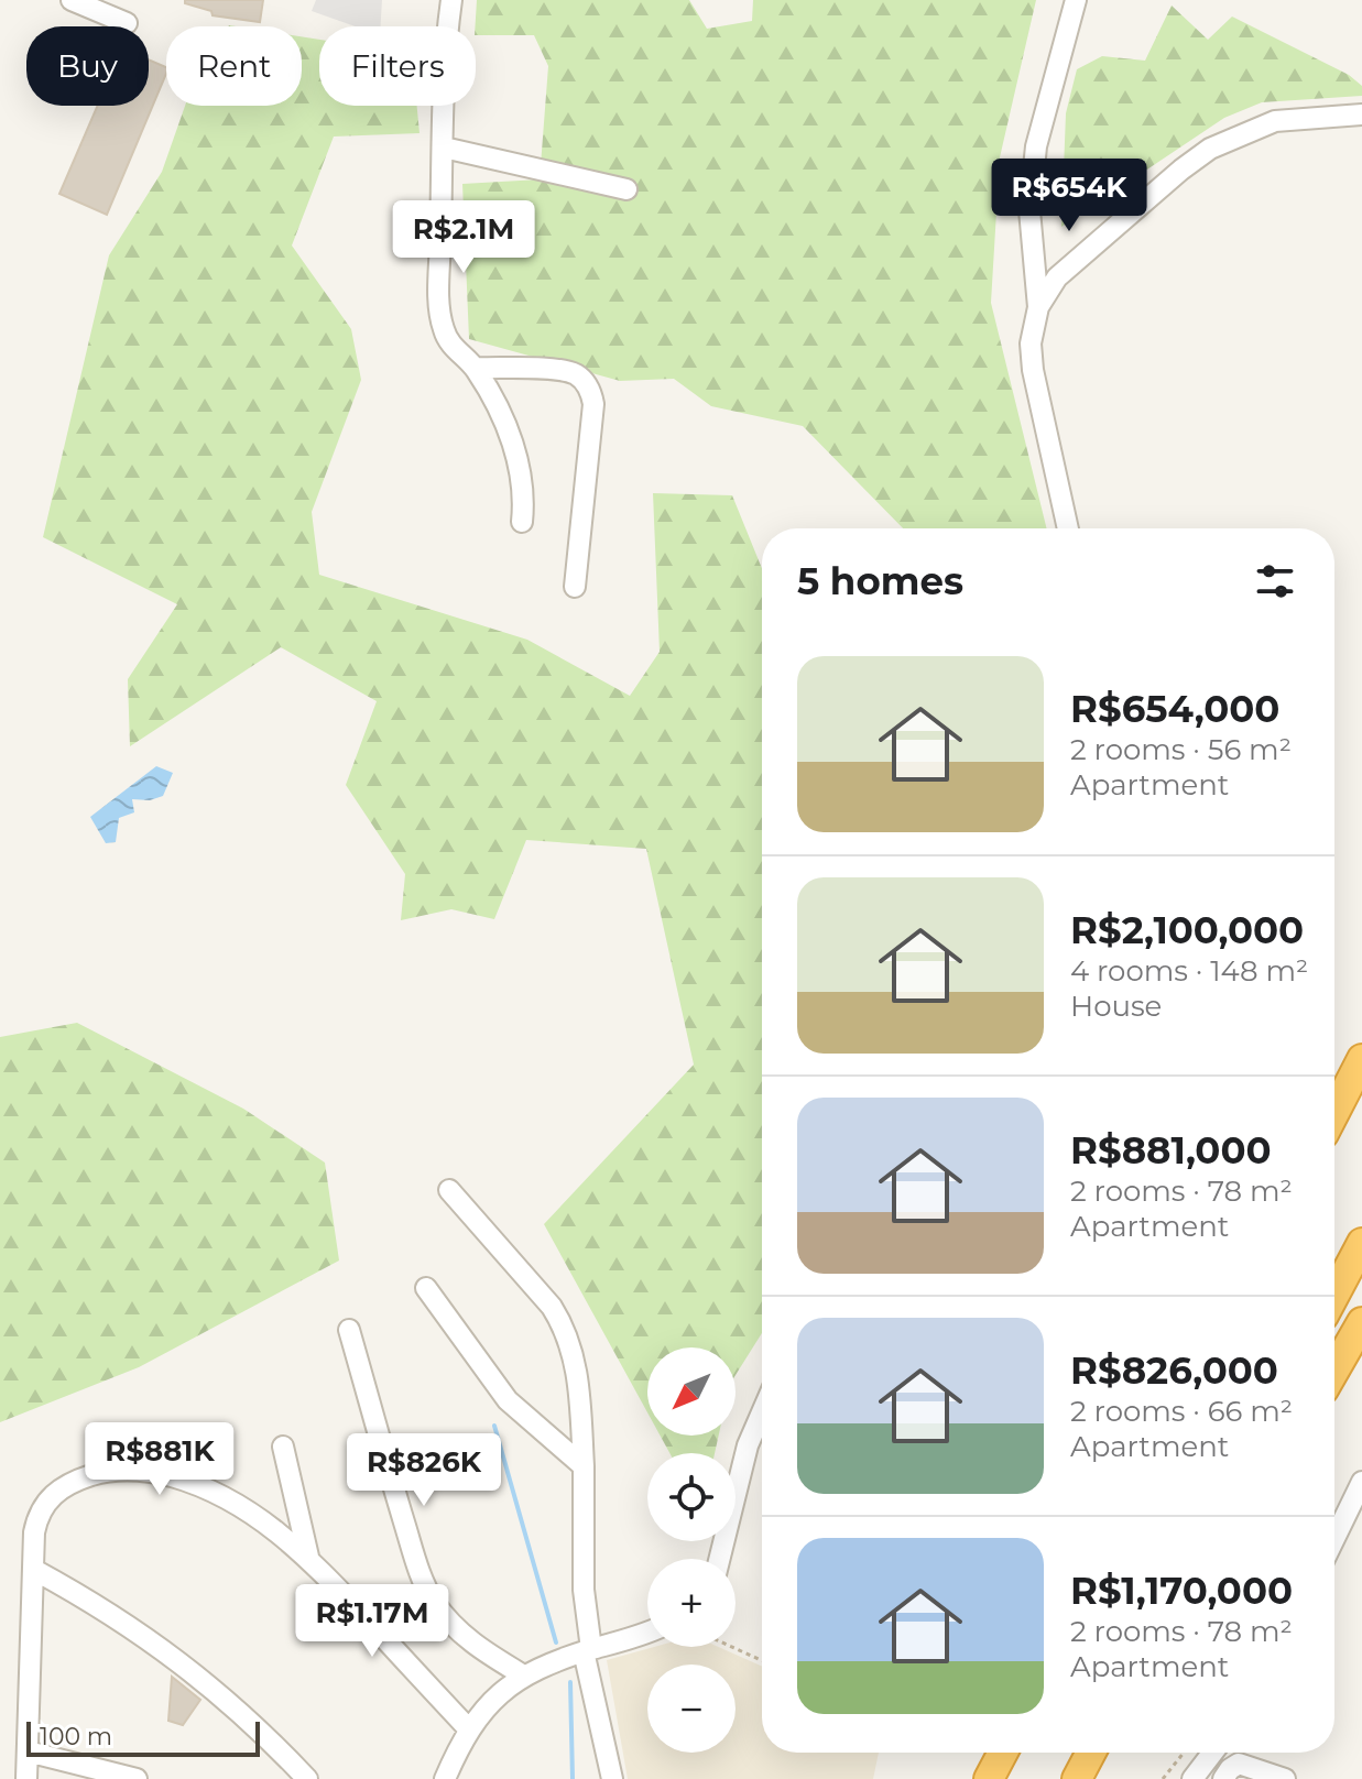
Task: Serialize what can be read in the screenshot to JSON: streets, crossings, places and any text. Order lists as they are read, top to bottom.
{
  "scale_bar": "100 m",
  "north": "bottom left",
  "page": {
    "chip": ["Buy", "Rent", "Filters"],
    "price": [
      "R$654K",
      "R$2.1M",
      "R$881K",
      "R$826K",
      "R$1.17M"
    ],
    "heading": "5 homes",
    "list": [
      {
        "name": "R$654,000",
        "note": "2 rooms · 56 m² · Apartment"
      },
      {
        "name": "R$2,100,000",
        "note": "4 rooms · 148 m² · House"
      },
      {
        "name": "R$881,000",
        "note": "2 rooms · 78 m² · Apartment"
      },
      {
        "name": "R$826,000",
        "note": "2 rooms · 66 m² · Apartment"
      },
      {
        "name": "R$1,170,000",
        "note": "2 rooms · 78 m² · Apartment"
      }
    ],
    "map_buttons": ["+", "−"],
    "scale": "100 m"
  }
}
